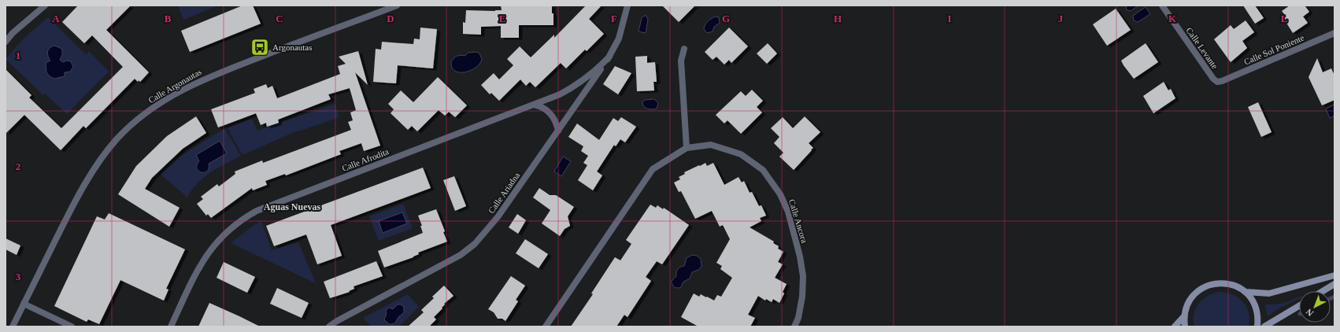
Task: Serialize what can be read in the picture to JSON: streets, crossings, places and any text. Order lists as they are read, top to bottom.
{
  "streets": {
    "street": [
      "Calle Levante",
      "Calle Sol Poniente",
      "Calle Argonautas",
      "Calle Afrodita",
      "Calle Ariadna",
      "Calle Ancora"
    ]
  },
  "crossings": [
    ["Calle Levante", "Calle Sol Poniente"],
    ["Calle Afrodita", "Calle Ariadna"]
  ],
  "districts": ["Aguas Nuevas"],
  "places": {
    "bus stop": ["Argonautas"]
  },
  "north": "bottom left",
  "grid": {
    "columns": [
      "A",
      "B",
      "C",
      "D",
      "E",
      "F",
      "G",
      "H",
      "I",
      "J",
      "K",
      "L"
    ],
    "rows": ["1", "2", "3"]
  }
}
